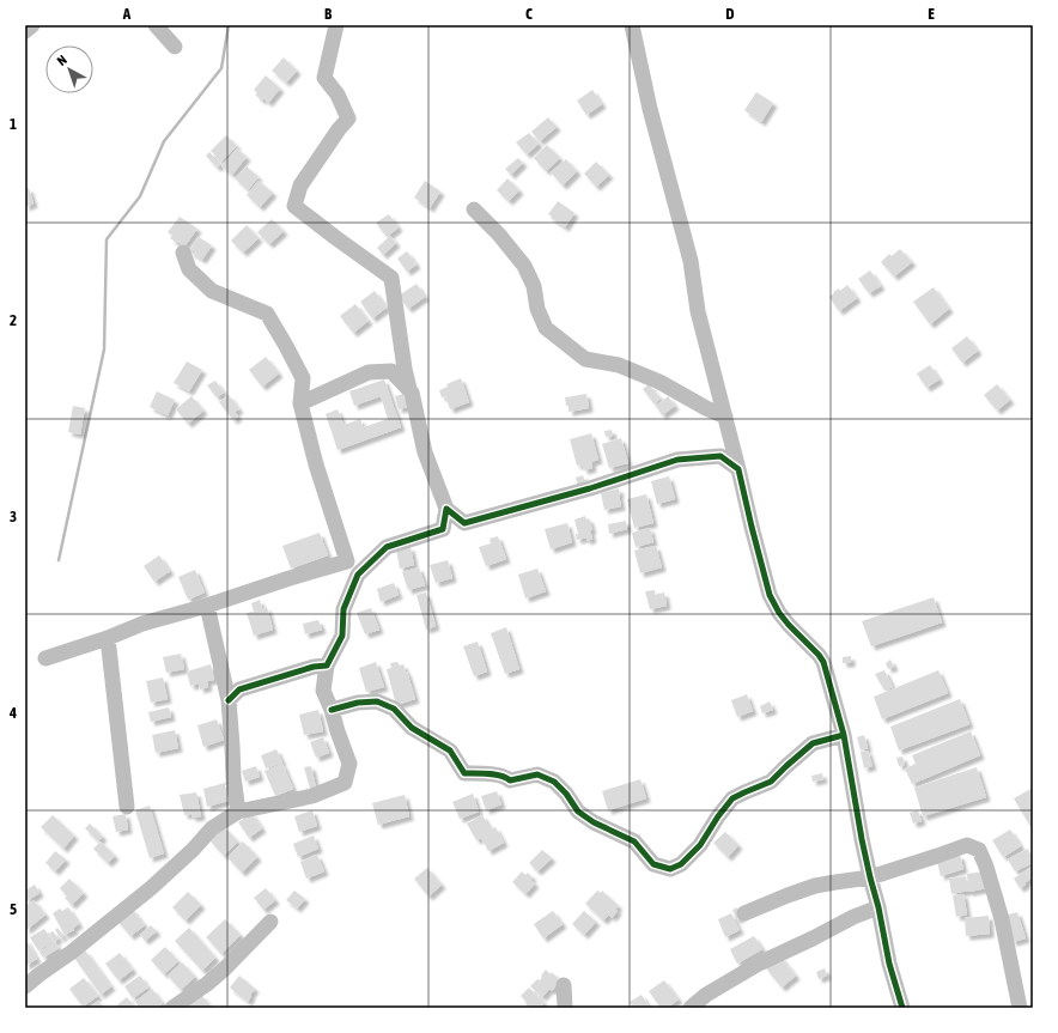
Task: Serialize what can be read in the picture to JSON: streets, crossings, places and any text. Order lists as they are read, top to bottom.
{
  "north": "top left",
  "grid": {
    "columns": [
      "A",
      "B",
      "C",
      "D",
      "E"
    ],
    "rows": [
      "1",
      "2",
      "3",
      "4",
      "5"
    ]
  }
}
